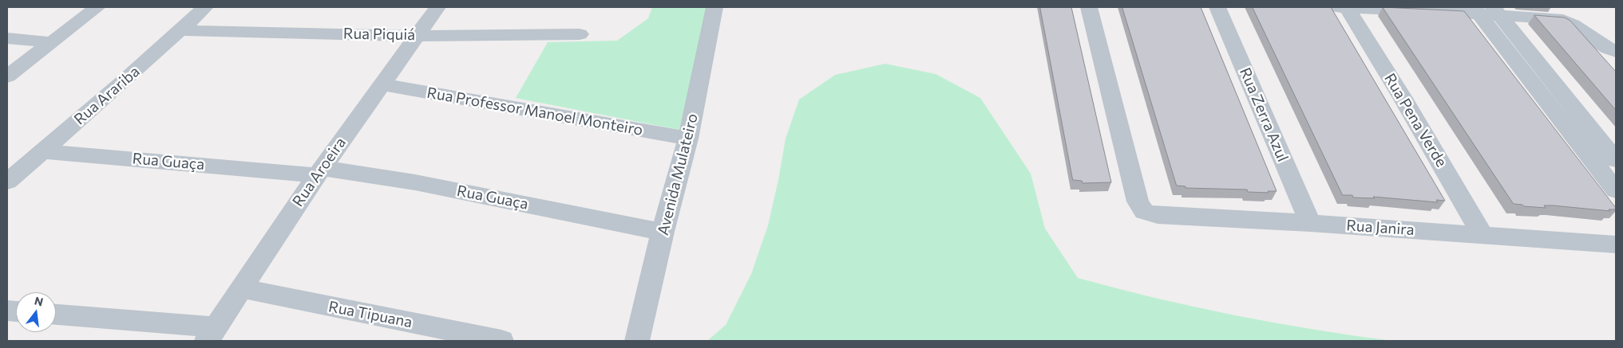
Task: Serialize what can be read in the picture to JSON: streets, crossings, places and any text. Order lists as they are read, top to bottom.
{
  "streets": {
    "street": [
      "Rua Piquiá",
      "Rua Arariba",
      "Rua Professor Manoel Monteiro",
      "Rua Zerra Azul",
      "Rua Pena Verde",
      "Rua Guaça",
      "Rua Aroeira",
      "Avenida Mulateiro",
      "Rua Janira",
      "Rua Tipuana"
    ]
  },
  "crossings": [
    ["Rua Piquiá", "Rua Arariba"],
    ["Rua Piquiá", "Rua Aroeira"],
    ["Rua Arariba", "Rua Guaça"],
    ["Rua Professor Manoel Monteiro", "Rua Aroeira"],
    ["Rua Professor Manoel Monteiro", "Avenida Mulateiro"],
    ["Rua Zerra Azul", "Rua Janira"],
    ["Rua Pena Verde", "Rua Janira"],
    ["Rua Guaça", "Rua Aroeira"],
    ["Rua Guaça", "Avenida Mulateiro"],
    ["Rua Aroeira", "Rua Tipuana"]
  ],
  "north": "top"
}
